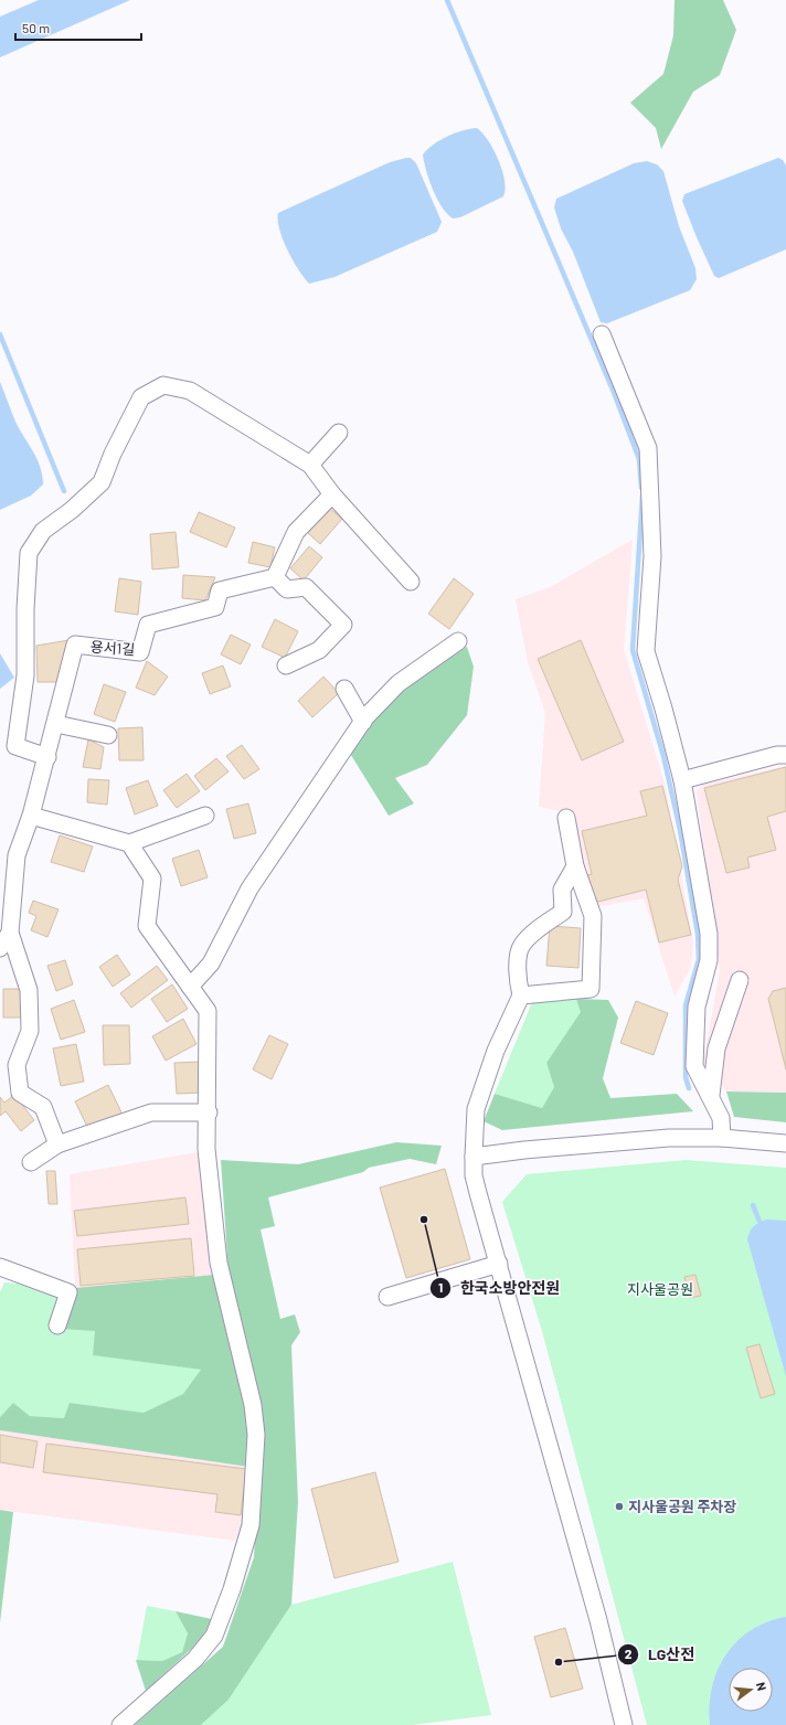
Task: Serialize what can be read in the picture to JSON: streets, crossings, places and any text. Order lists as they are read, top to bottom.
{
  "streets": {
    "street": ["용서1길"]
  },
  "parks": ["지사울공원"],
  "places": ["한국소방안전원", "지사울공원 주차장", "LG산전"],
  "scale_bar": "50 m",
  "north": "right"
}
